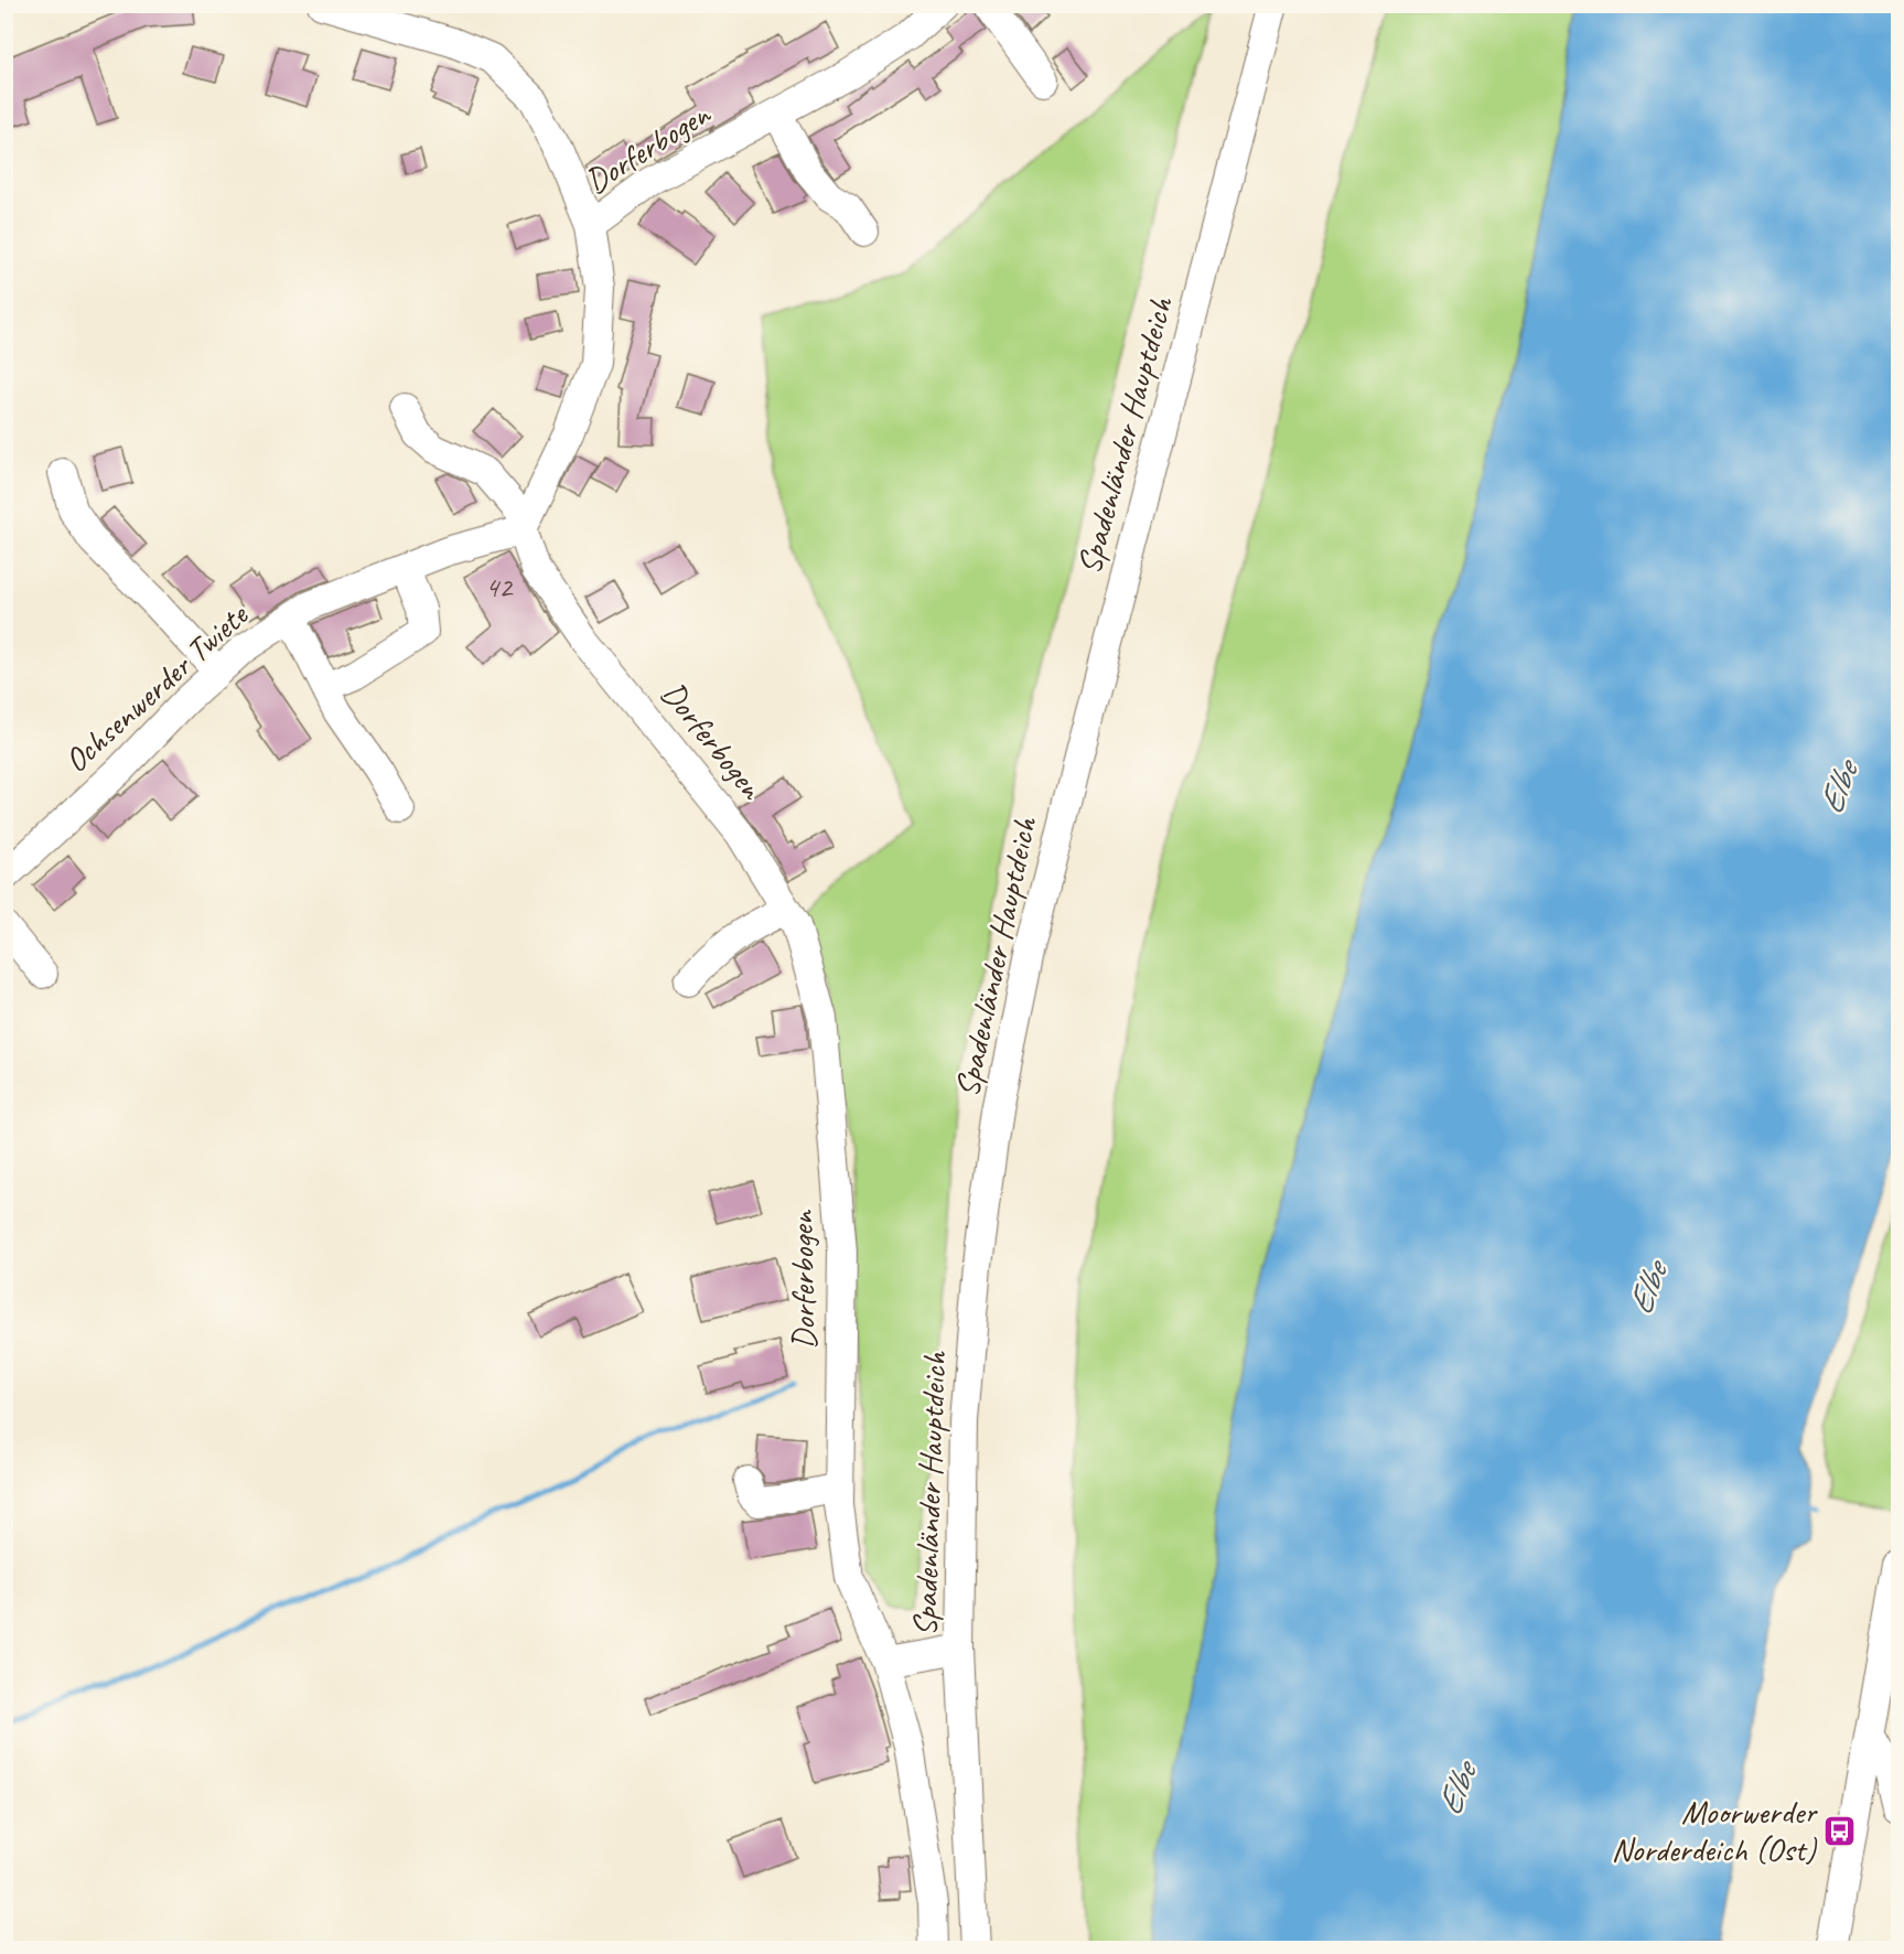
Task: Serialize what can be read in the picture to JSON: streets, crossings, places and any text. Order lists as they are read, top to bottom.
{
  "streets": {
    "street": ["Dorferbogen", "Spadenländer Hauptdeich", "Ochsenwerder Twiete"]
  },
  "crossings": [
    ["Dorferbogen", "Ochsenwerder Twiete"]
  ],
  "water": ["Elbe"],
  "places": {
    "bus stop": ["Moorwerder Norderdeich (Ost)"]
  },
  "house_numbers": ["42"]
}
